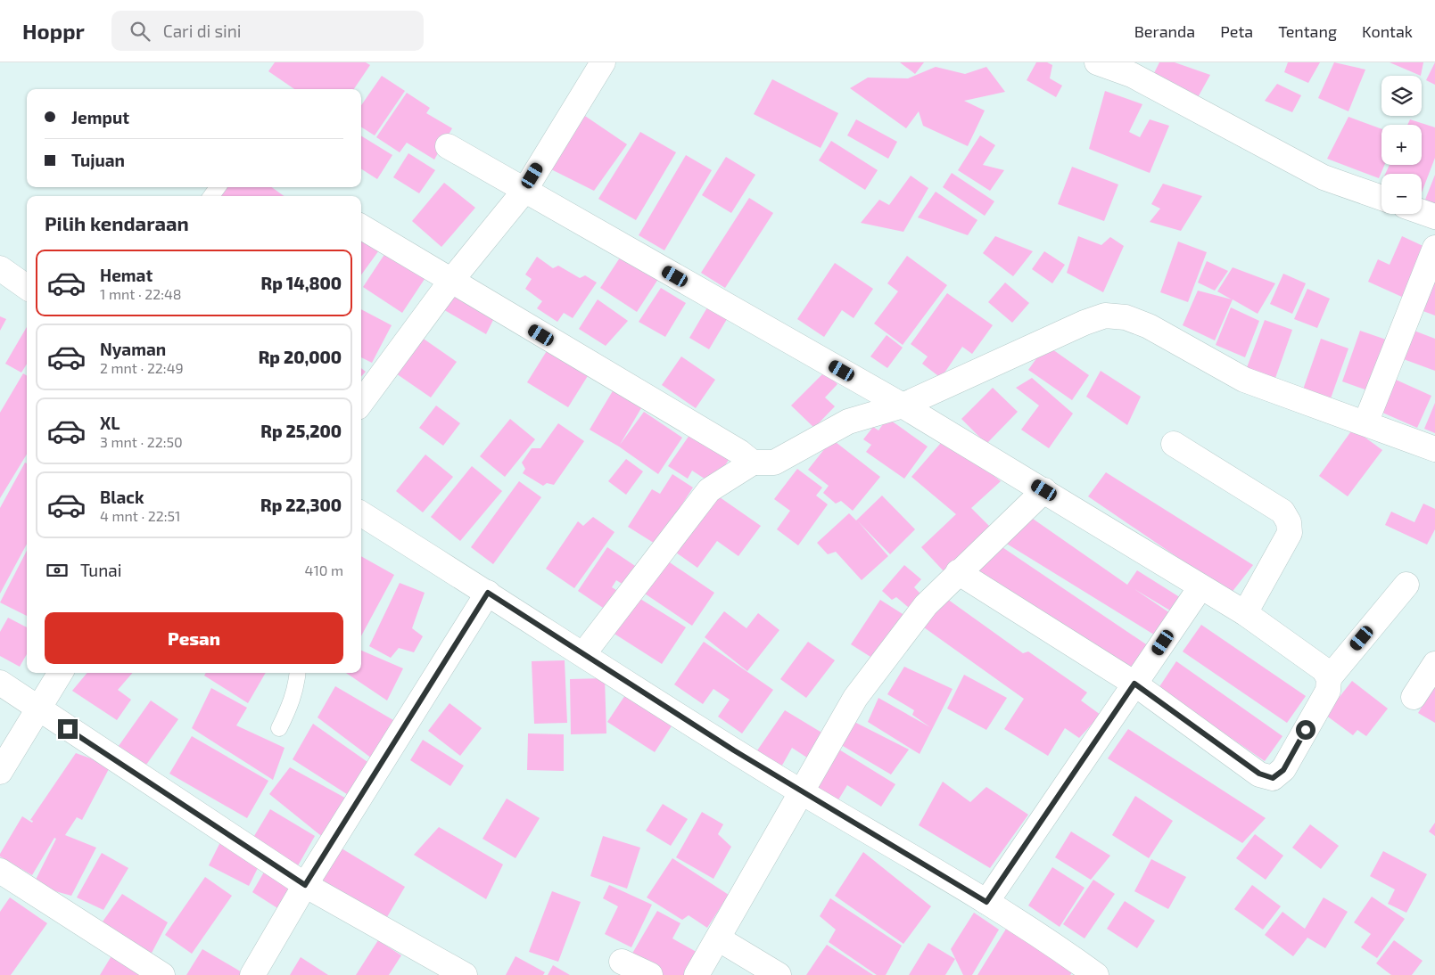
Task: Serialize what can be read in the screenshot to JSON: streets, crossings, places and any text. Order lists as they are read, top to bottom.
{
  "page": {
    "header": "Hoppr",
    "search": "Cari di sini",
    "nav": [
      "Beranda",
      "Peta",
      "Tentang",
      "Kontak"
    ],
    "map_buttons": ["+", "−"],
    "banner": ["Jemput", "Tujuan"],
    "heading": "Pilih kendaraan",
    "list": [
      {
        "name": "Hemat",
        "note": "1 mnt · 22:48",
        "value": "Rp 14,800"
      },
      {
        "name": "Nyaman",
        "note": "2 mnt · 22:49",
        "value": "Rp 20,000"
      },
      {
        "name": "XL",
        "note": "3 mnt · 22:50",
        "value": "Rp 25,200"
      },
      {
        "name": "Black",
        "note": "4 mnt · 22:51",
        "value": "Rp 22,300"
      }
    ],
    "pay": ["Tunai", "410 m"],
    "buttons": "Pesan"
  }
}
